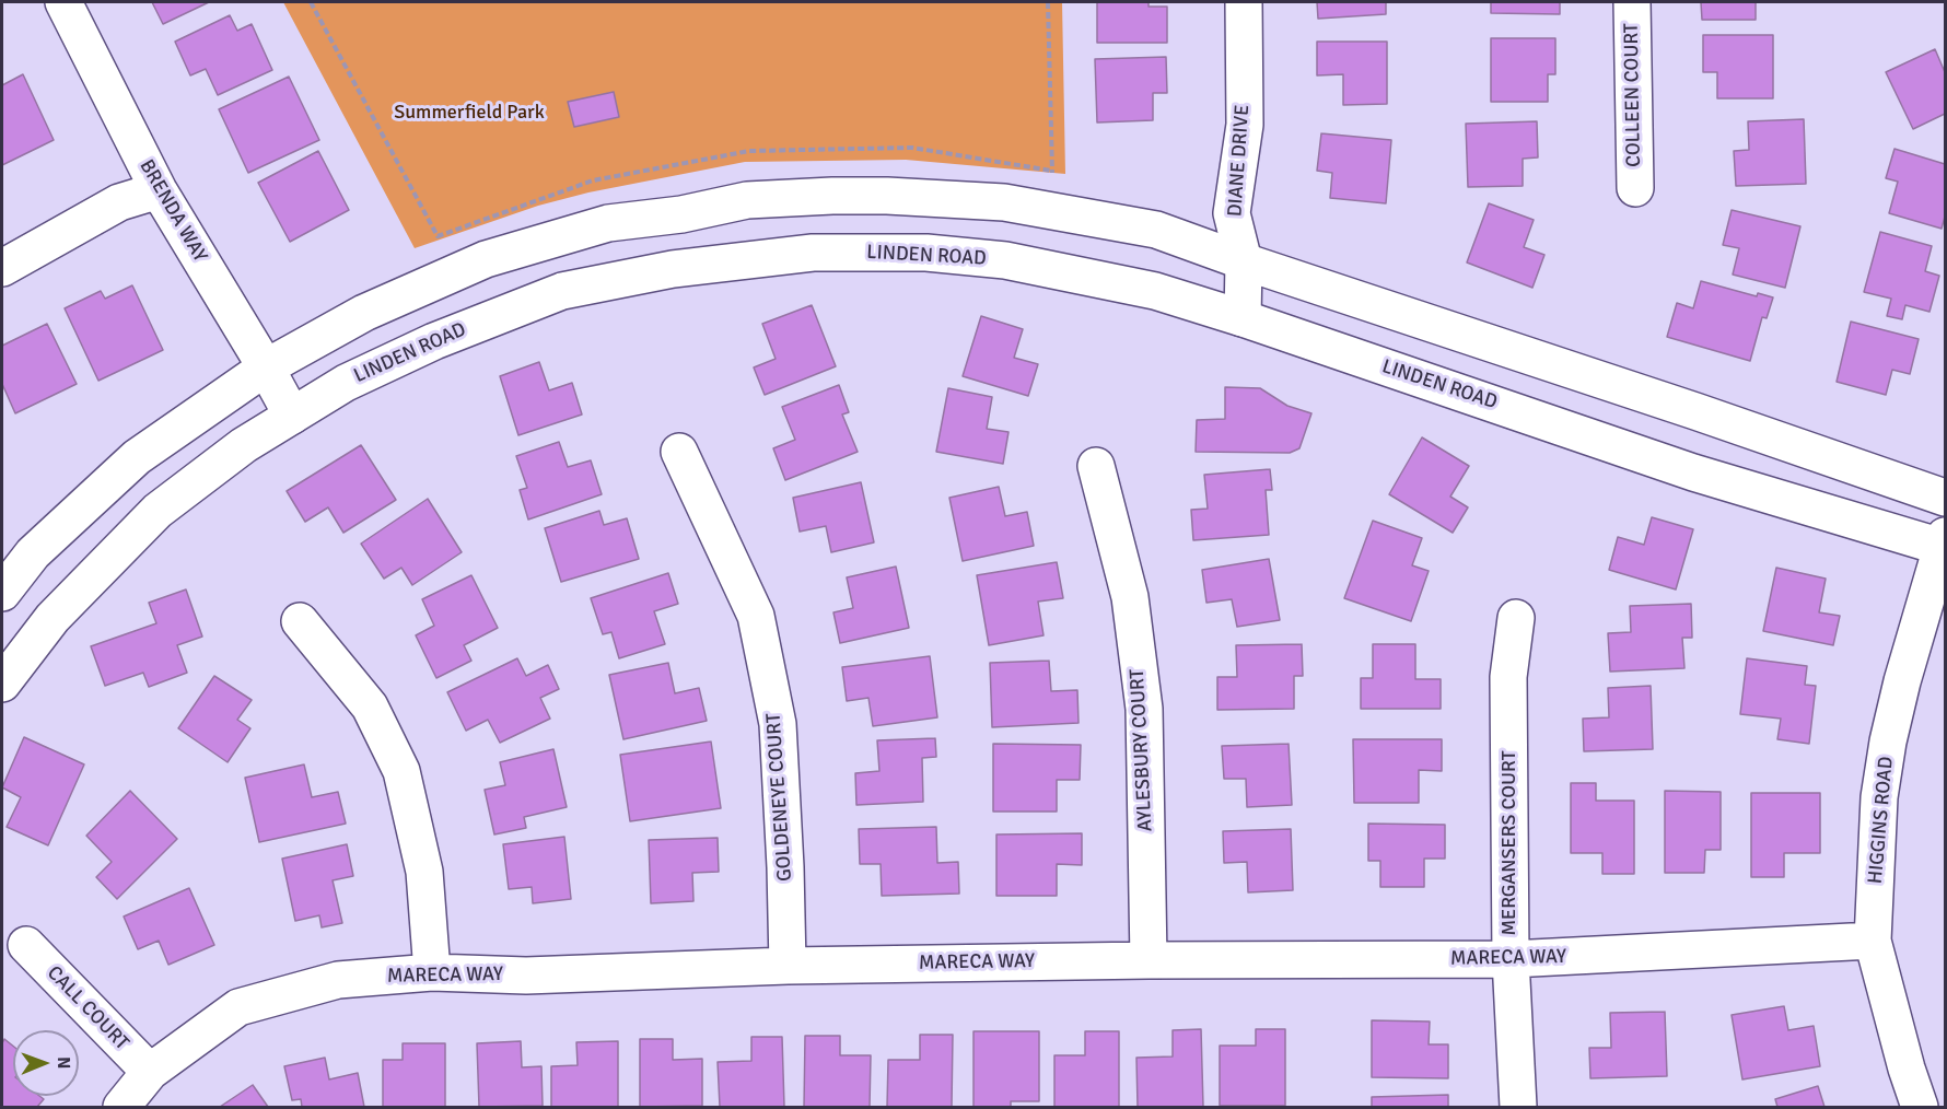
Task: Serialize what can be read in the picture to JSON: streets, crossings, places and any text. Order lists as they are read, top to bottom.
{
  "streets": {
    "street": [
      "COLLEEN COURT",
      "DIANE DRIVE",
      "BRENDA WAY",
      "LINDEN ROAD",
      "AYLESBURY COURT",
      "GOLDENEYE COURT",
      "HIGGINS ROAD",
      "MERGANSERS COURT",
      "MARECA WAY",
      "CALL COURT"
    ]
  },
  "crossings": [
    ["DIANE DRIVE", "LINDEN ROAD"],
    ["BRENDA WAY", "LINDEN ROAD"],
    ["LINDEN ROAD", "HIGGINS ROAD"],
    ["AYLESBURY COURT", "MARECA WAY"],
    ["GOLDENEYE COURT", "MARECA WAY"],
    ["HIGGINS ROAD", "MARECA WAY"],
    ["MERGANSERS COURT", "MARECA WAY"],
    ["MARECA WAY", "CALL COURT"]
  ],
  "parks": ["Summerfield Park"],
  "north": "right"
}
